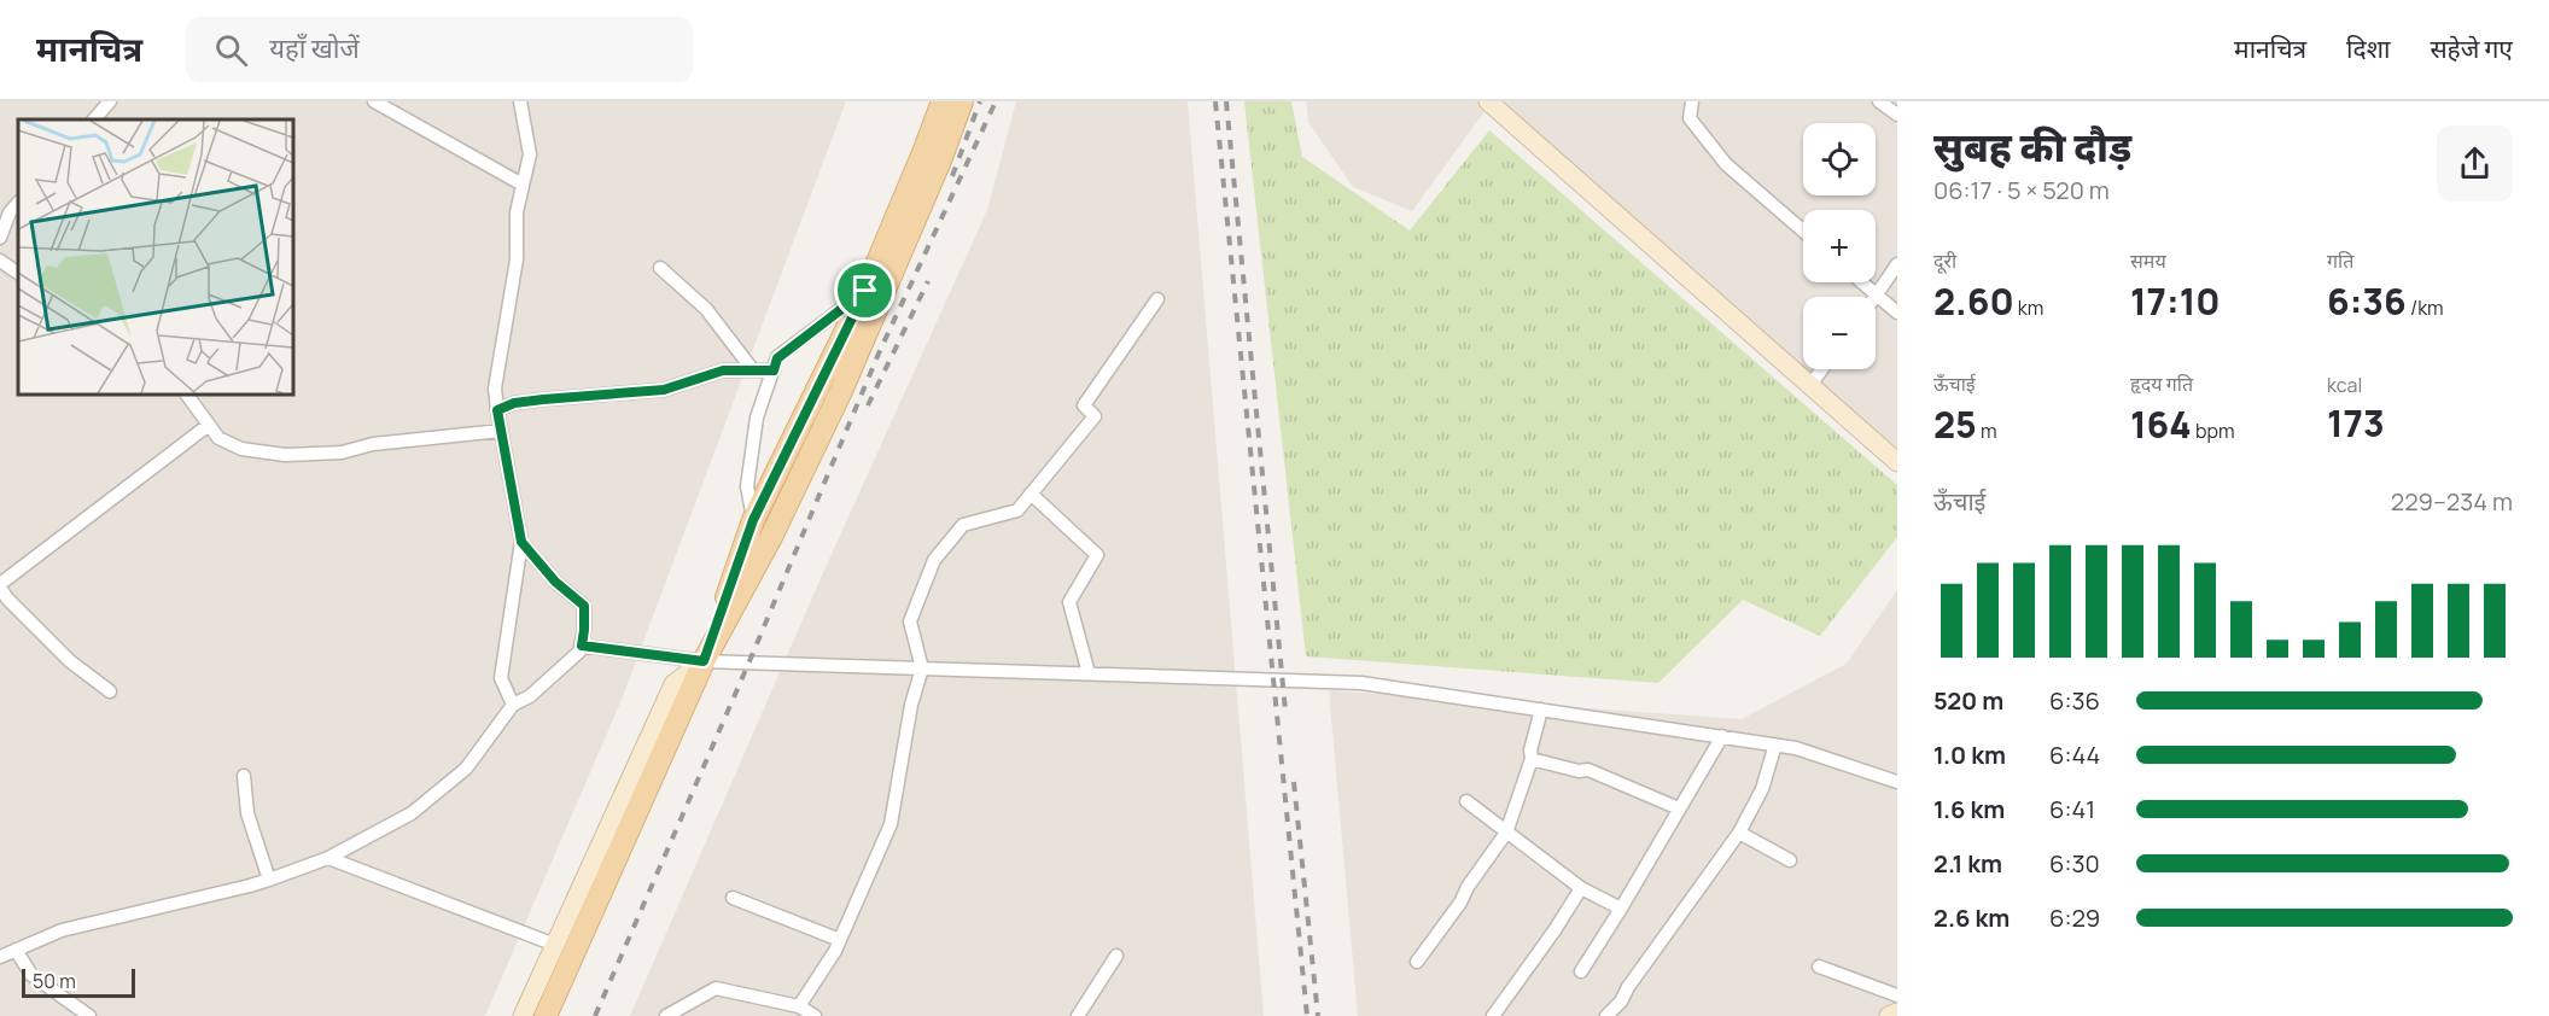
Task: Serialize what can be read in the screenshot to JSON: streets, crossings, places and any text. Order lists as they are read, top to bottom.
{
  "scale_bar": "50 m",
  "page": {
    "header": "मानचित्र",
    "search": "यहाँ खोजें",
    "nav": ["मानचित्र", "दिशा", "सहेजे गए"],
    "heading": ["सुबह की दौड़", "06:17 · 5 × 520 m"],
    "map_buttons": ["+", "−"],
    "stats": [
      ["दूरी", "2.60 km"],
      ["समय", "17:10"],
      ["गति", "6:36 /km"],
      ["ऊँचाई", "25 m"],
      ["हृदय गति", "164 bpm"],
      ["kcal", "173"]
    ],
    "chart": ["ऊँचाई", "229–234 m"],
    "list": [
      {
        "name": "520 m",
        "note": "6:36"
      },
      {
        "name": "1.0 km",
        "note": "6:44"
      },
      {
        "name": "1.6 km",
        "note": "6:41"
      },
      {
        "name": "2.1 km",
        "note": "6:30"
      },
      {
        "name": "2.6 km",
        "note": "6:29"
      }
    ],
    "scale": "50 m"
  }
}
